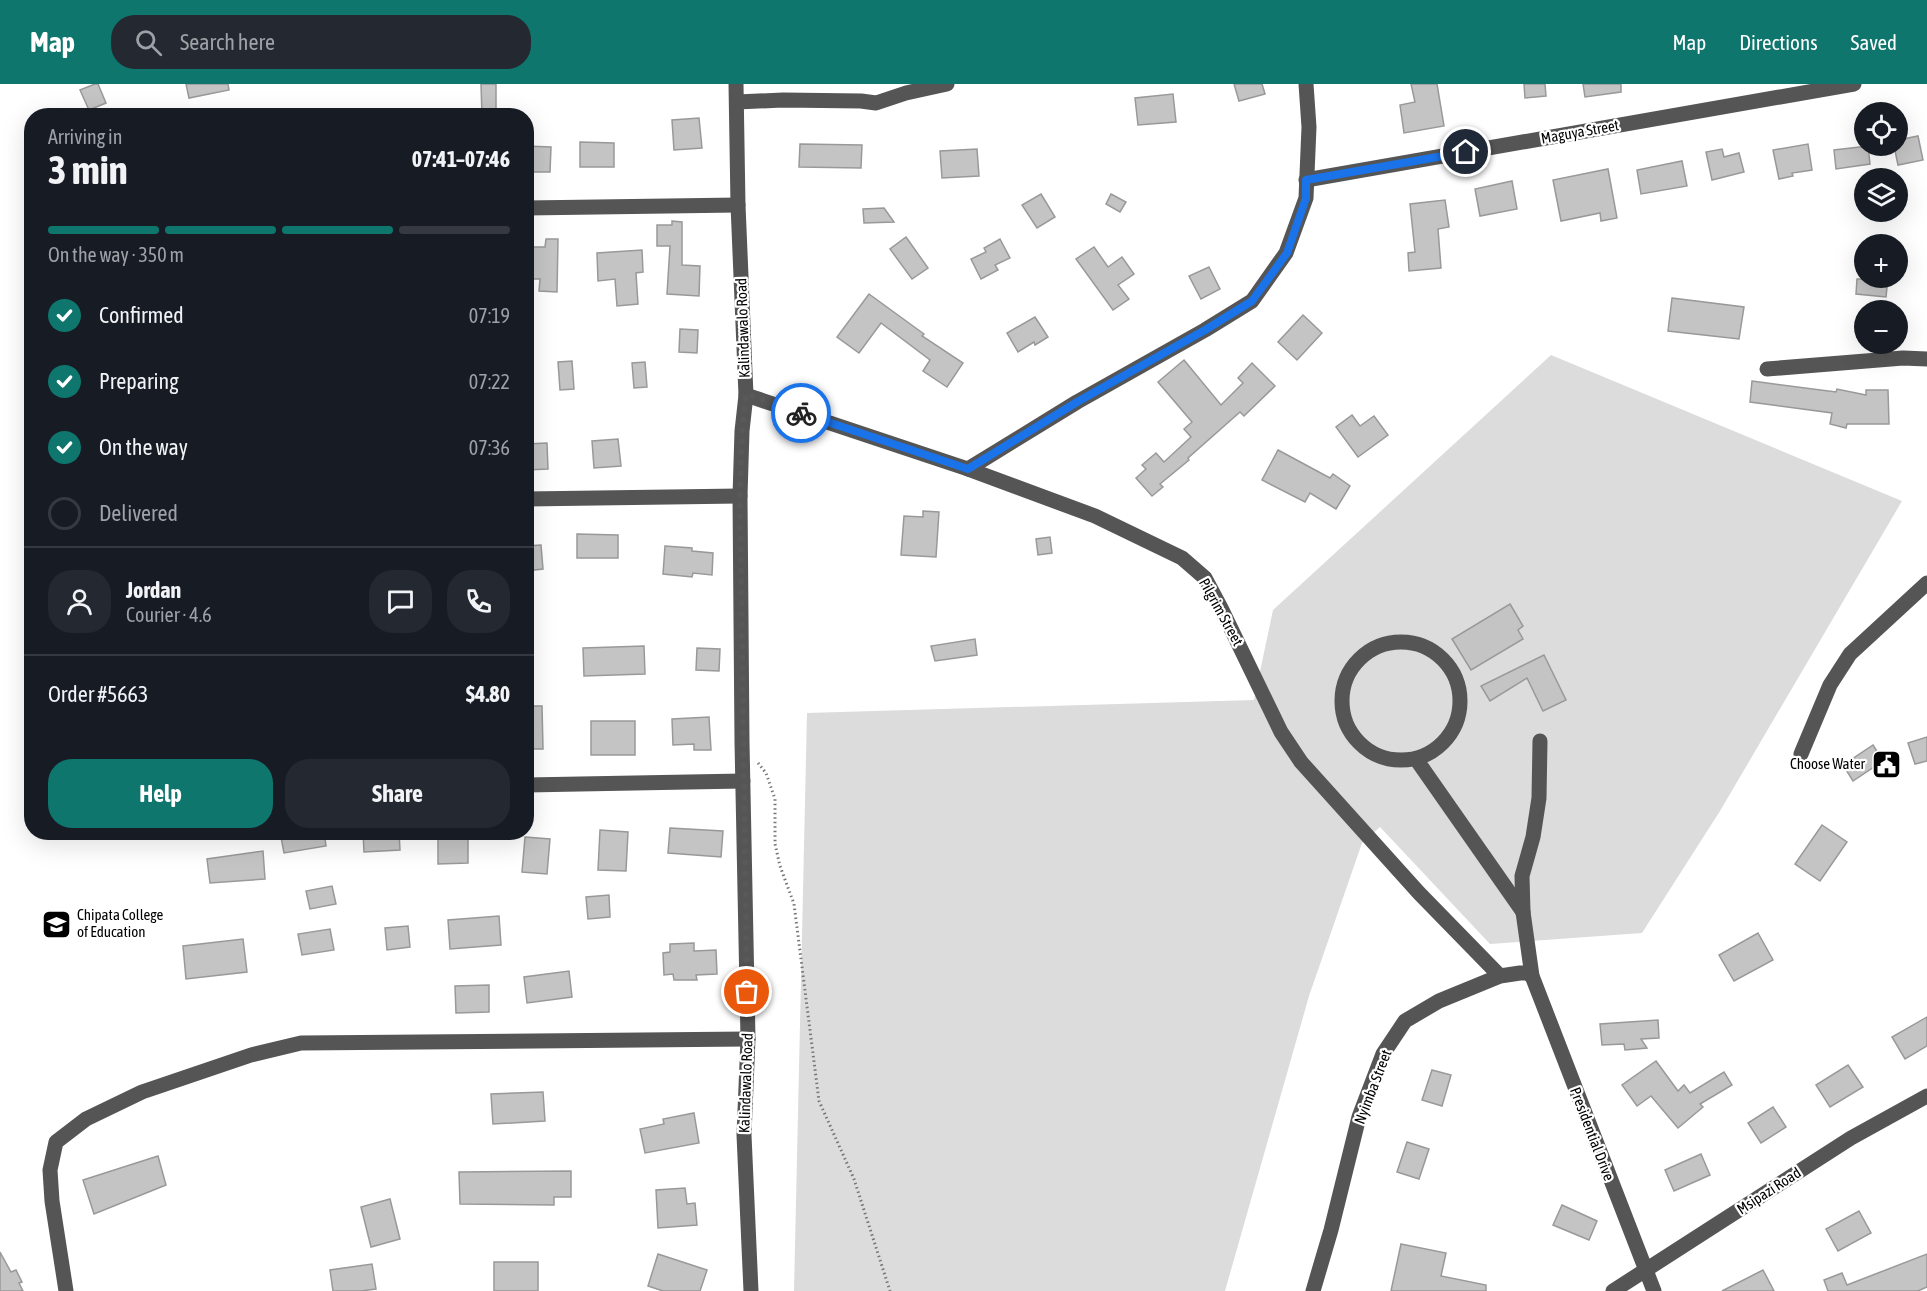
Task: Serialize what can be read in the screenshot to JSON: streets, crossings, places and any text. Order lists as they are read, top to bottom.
{
  "streets": {
    "street": [
      "Maguya Street",
      "Kalindawalo Road",
      "Pilgrim Street",
      "Nyimba Street",
      "Presidential Drive",
      "Msipazi Road"
    ]
  },
  "crossings": [
    ["Kalindawalo Road", "Pilgrim Street"],
    ["Pilgrim Street", "Nyimba Street"],
    ["Nyimba Street", "Presidential Drive"],
    ["Presidential Drive", "Msipazi Road"]
  ],
  "places": {
    "public building": ["Choose Water"],
    "school or university": ["Chipata College of Education"]
  },
  "page": {
    "header": "Map",
    "search": "Search here",
    "nav": ["Map", "Directions", "Saved"],
    "map_buttons": ["+", "−"],
    "heading": ["3 min", "Arriving in", "07:41–07:46"],
    "panel": [
      "Jordan",
      "Courier · 4.6",
      "Order #5663",
      "$4.80"
    ],
    "bar": "On the way · 350 m",
    "list": [
      ["Confirmed", "07:19"],
      ["Preparing", "07:22"],
      ["On the way", "07:36"],
      "Delivered"
    ],
    "buttons": ["Help", "Share"]
  }
}
